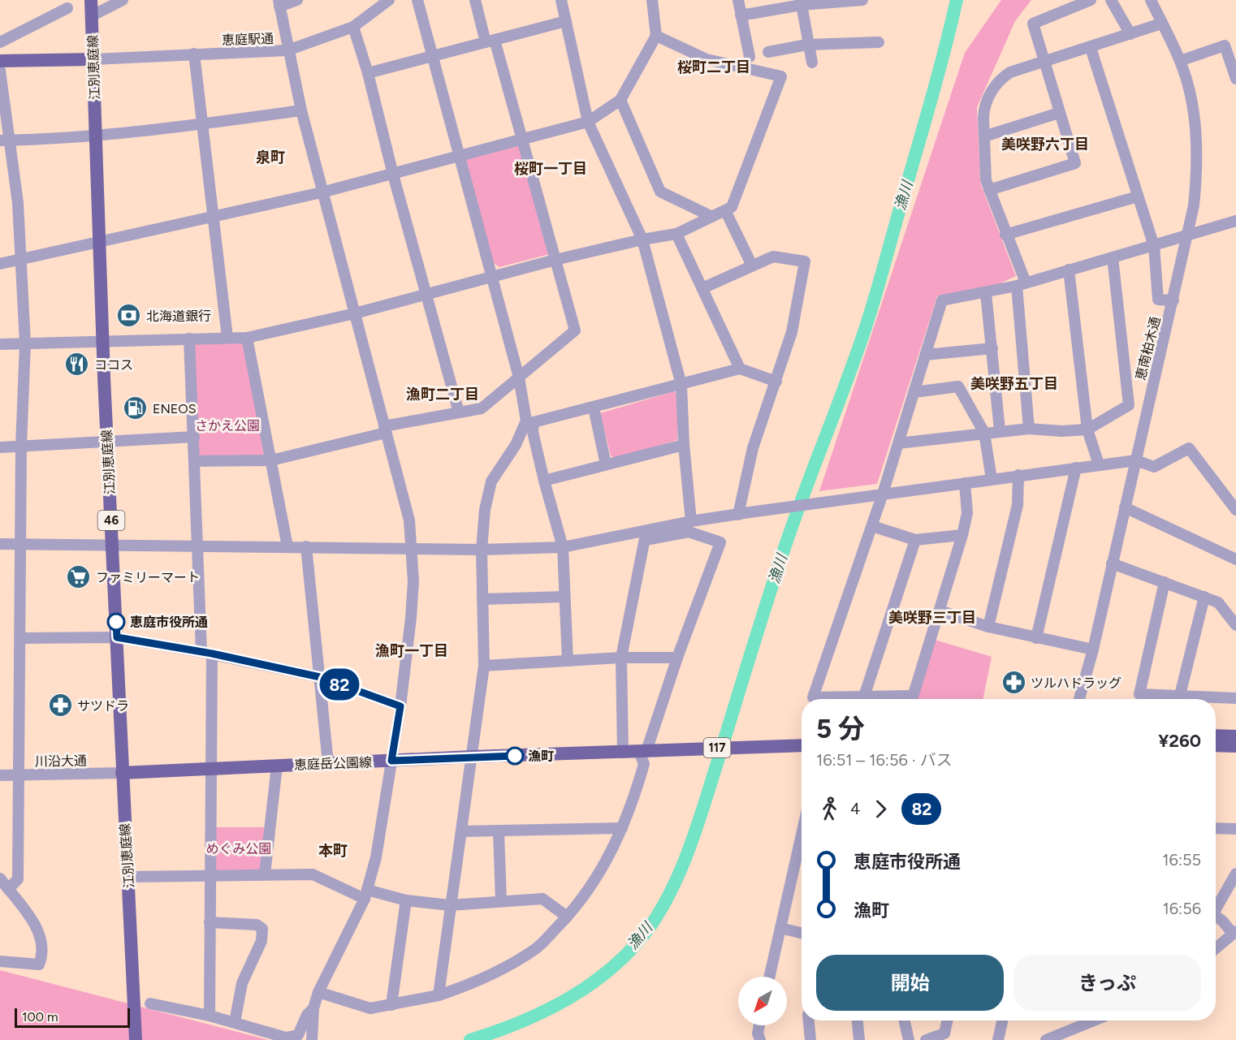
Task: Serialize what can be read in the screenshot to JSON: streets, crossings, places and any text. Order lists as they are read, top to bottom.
{
  "streets": {
    "main road": [
      "江別恵庭線",
      "46",
      "117",
      "恵庭岳公園線"
    ],
    "street": ["恵庭駅通", "恵南柏木通", "川沿大通"]
  },
  "crossings": [
    ["恵庭駅通", "江別恵庭線"],
    ["江別恵庭線", "川沿大通"],
    ["江別恵庭線", "恵庭岳公園線"],
    ["川沿大通", "恵庭岳公園線"]
  ],
  "districts": [
    "桜町二丁目",
    "美咲野六丁目",
    "泉町",
    "桜町一丁目",
    "美咲野五丁目",
    "漁町二丁目",
    "美咲野三丁目",
    "漁町一丁目",
    "本町"
  ],
  "water": ["漁川"],
  "parks": ["さかえ公園", "めぐみ公園"],
  "places": {
    "bank": ["北海道銀行"],
    "restaurant": ["ココス"],
    "fuel station": ["ENEOS"],
    "supermarket": ["ファミリーマート"],
    "other": ["恵庭市役所通", "漁町"],
    "pharmacy": ["ツルハドラッグ", "サツドラ"]
  },
  "lines": ["bus line 82"],
  "scale_bar": "100 m",
  "north": "bottom left",
  "page": {
    "on_map": "82",
    "heading": ["5 分", "16:51 – 16:56 · バス", "¥260"],
    "legs": ["4", "82"],
    "list": [
      {
        "name": "恵庭市役所通",
        "value": "16:55"
      },
      {
        "name": "漁町",
        "value": "16:56"
      }
    ],
    "buttons": ["開始", "きっぷ"],
    "scale": "100 m"
  }
}
